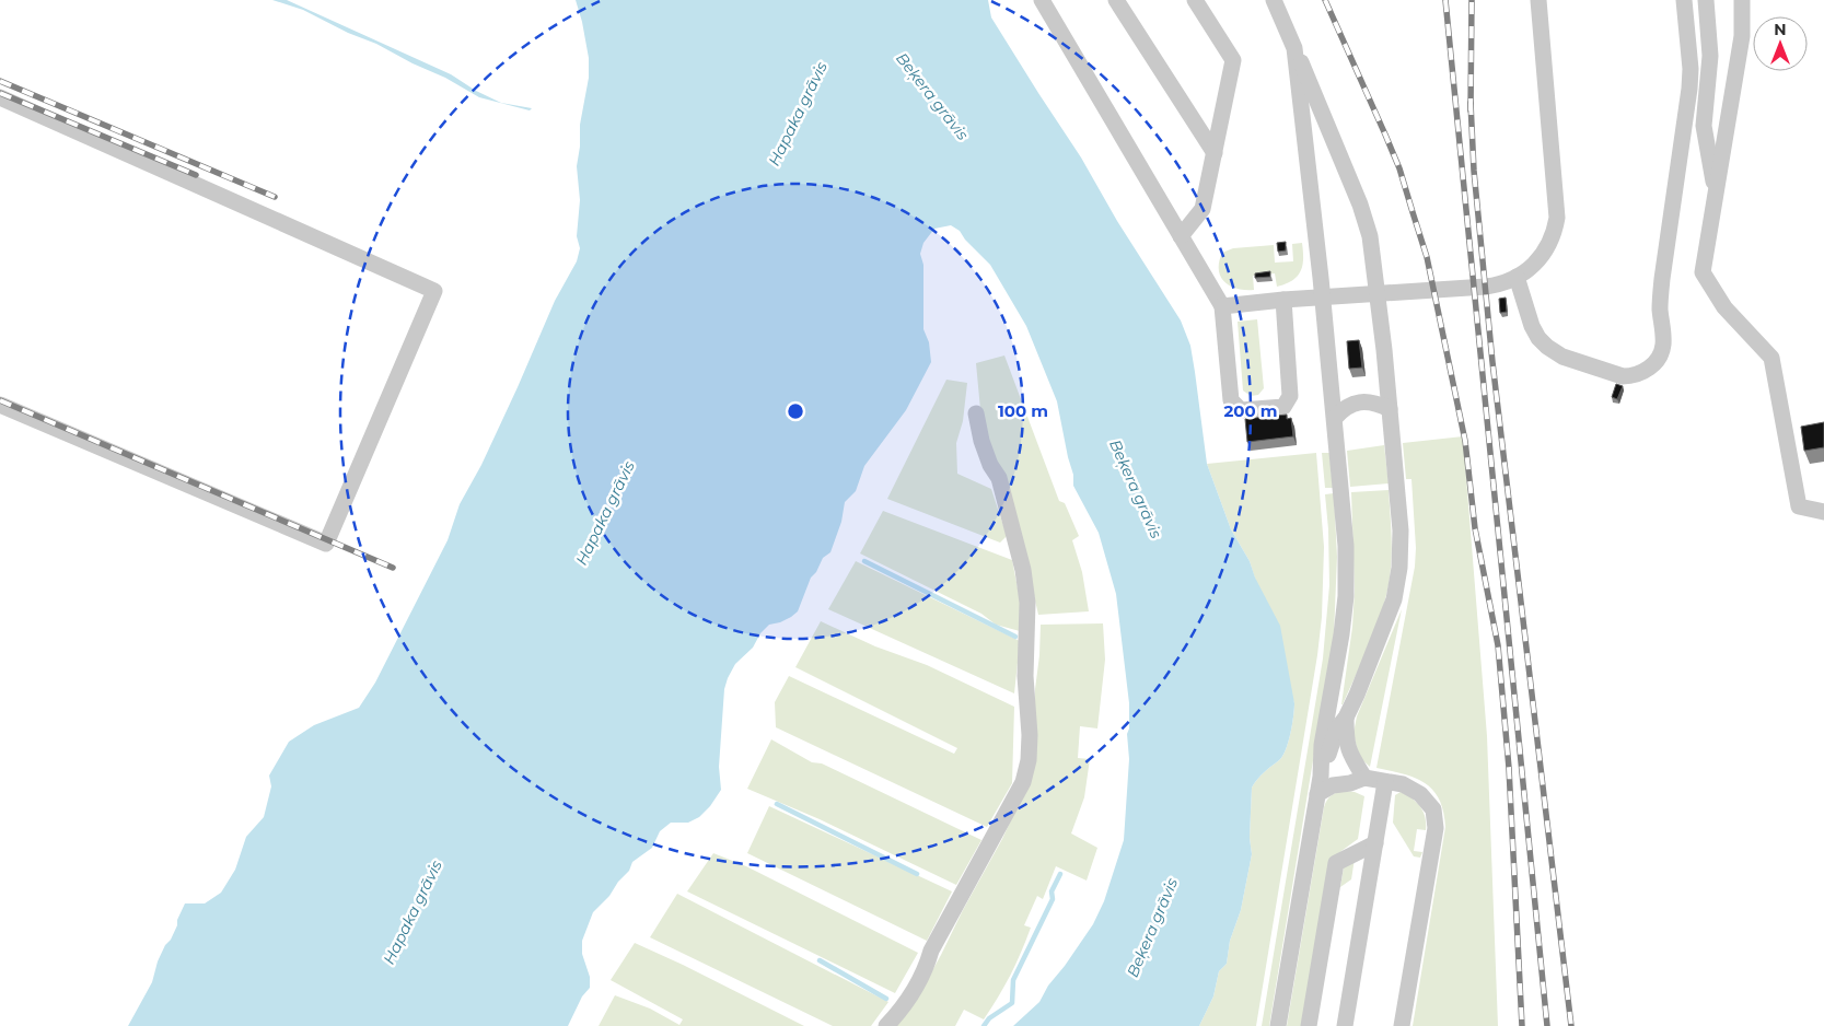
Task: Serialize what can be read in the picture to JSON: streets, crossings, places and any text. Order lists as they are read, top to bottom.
{
  "water": ["Beķera grāvis", "Hapaka grāvis"],
  "north": "top",
  "rings": ["100 m", "200 m"]
}
